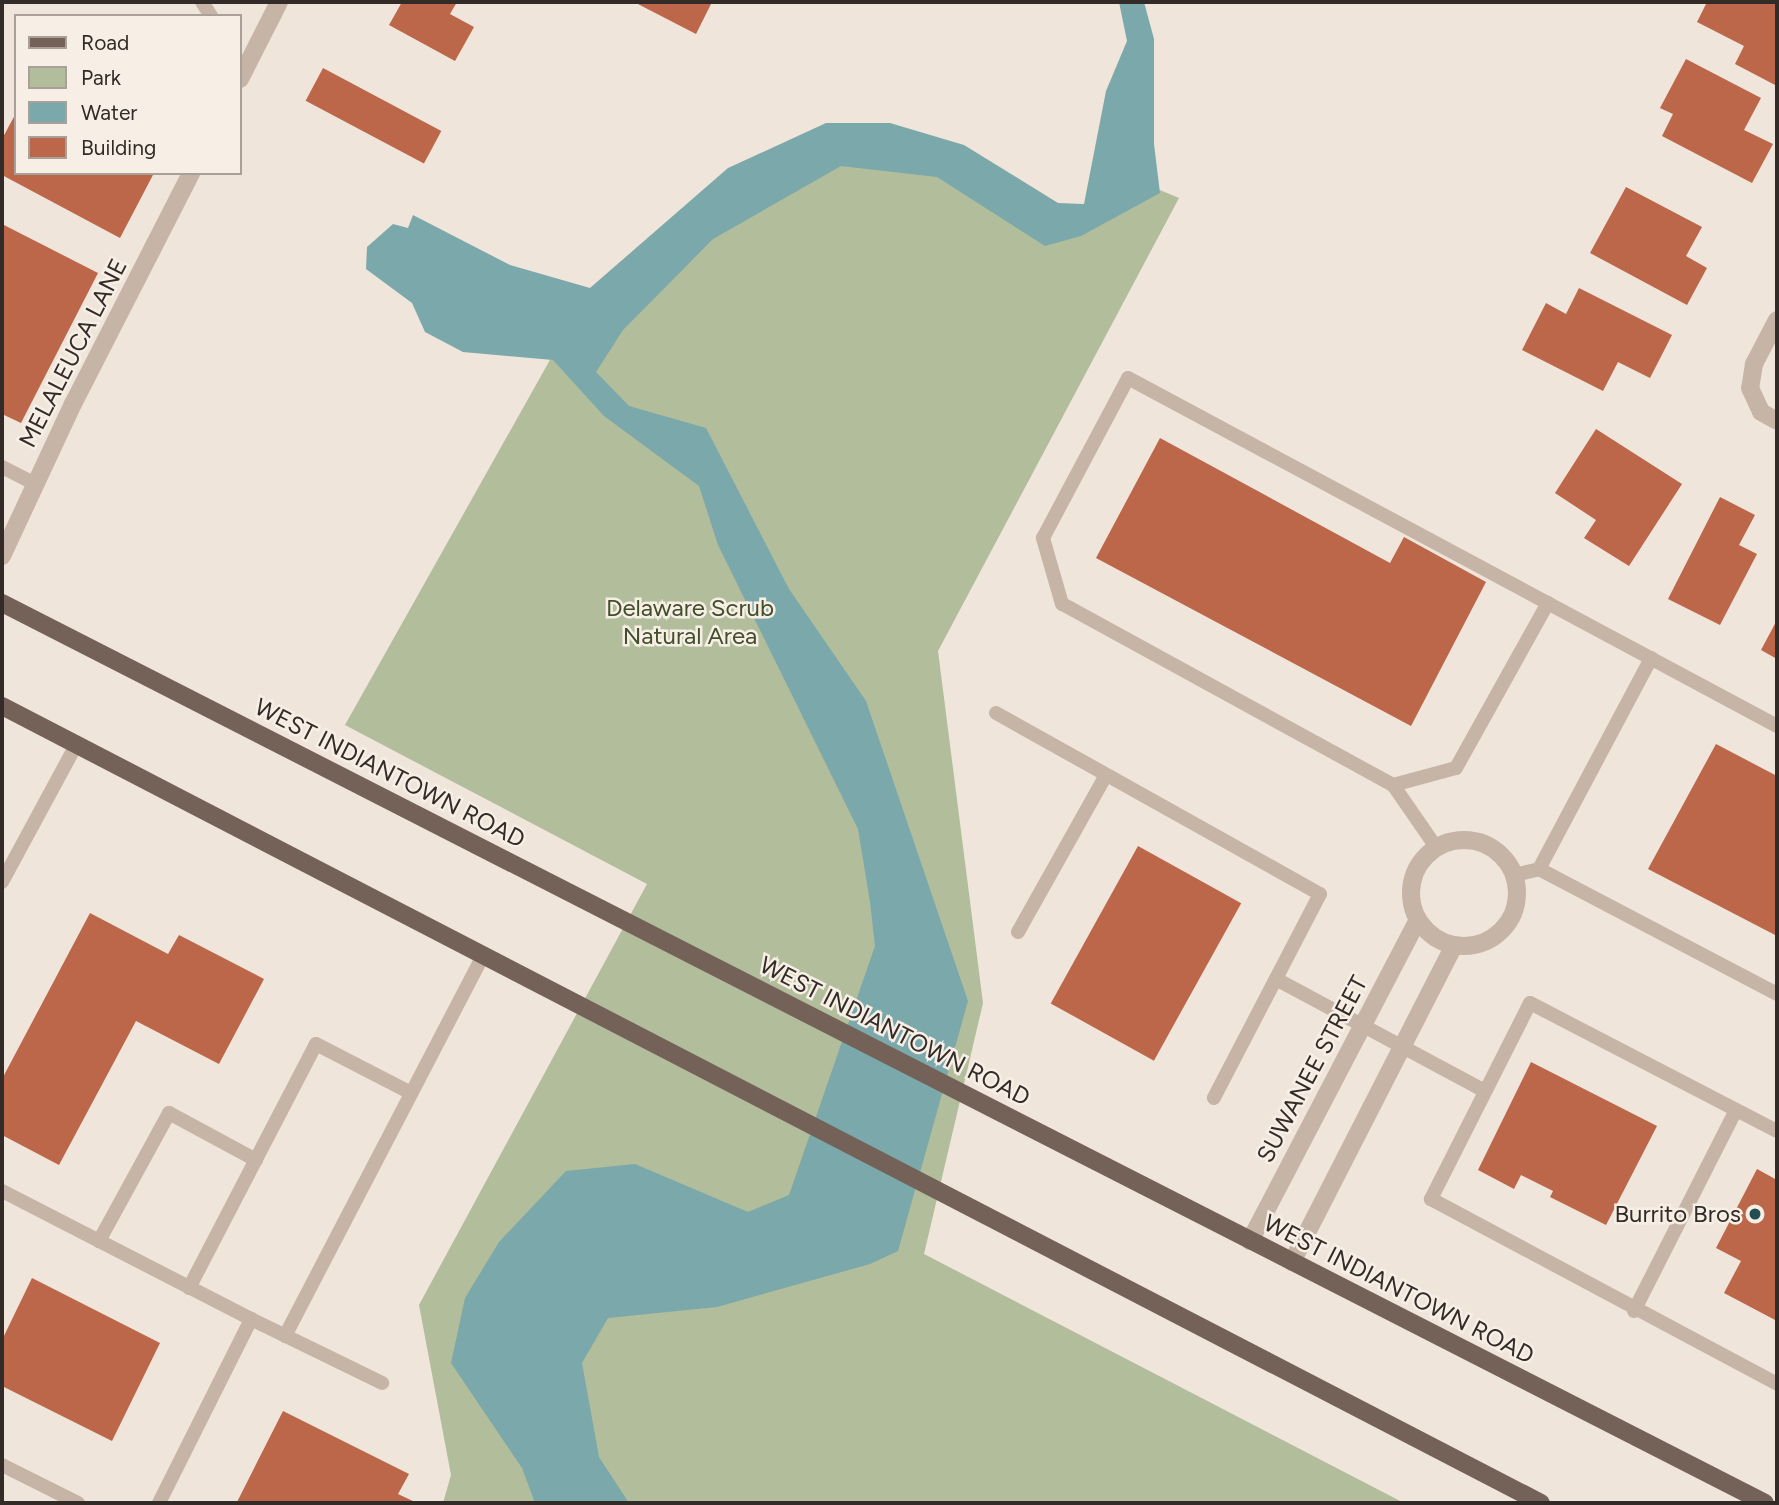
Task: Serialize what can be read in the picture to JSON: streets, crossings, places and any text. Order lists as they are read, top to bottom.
{
  "streets": {
    "main road": ["WEST INDIANTOWN ROAD"],
    "street": ["MELALEUCA LANE", "SUWANEE STREET"]
  },
  "crossings": [
    ["WEST INDIANTOWN ROAD", "SUWANEE STREET"]
  ],
  "parks": ["Delaware Scrub Natural Area"],
  "places": ["Burrito Bros"],
  "legend": [
    "Road",
    "Park",
    "Water",
    "Building"
  ]
}
